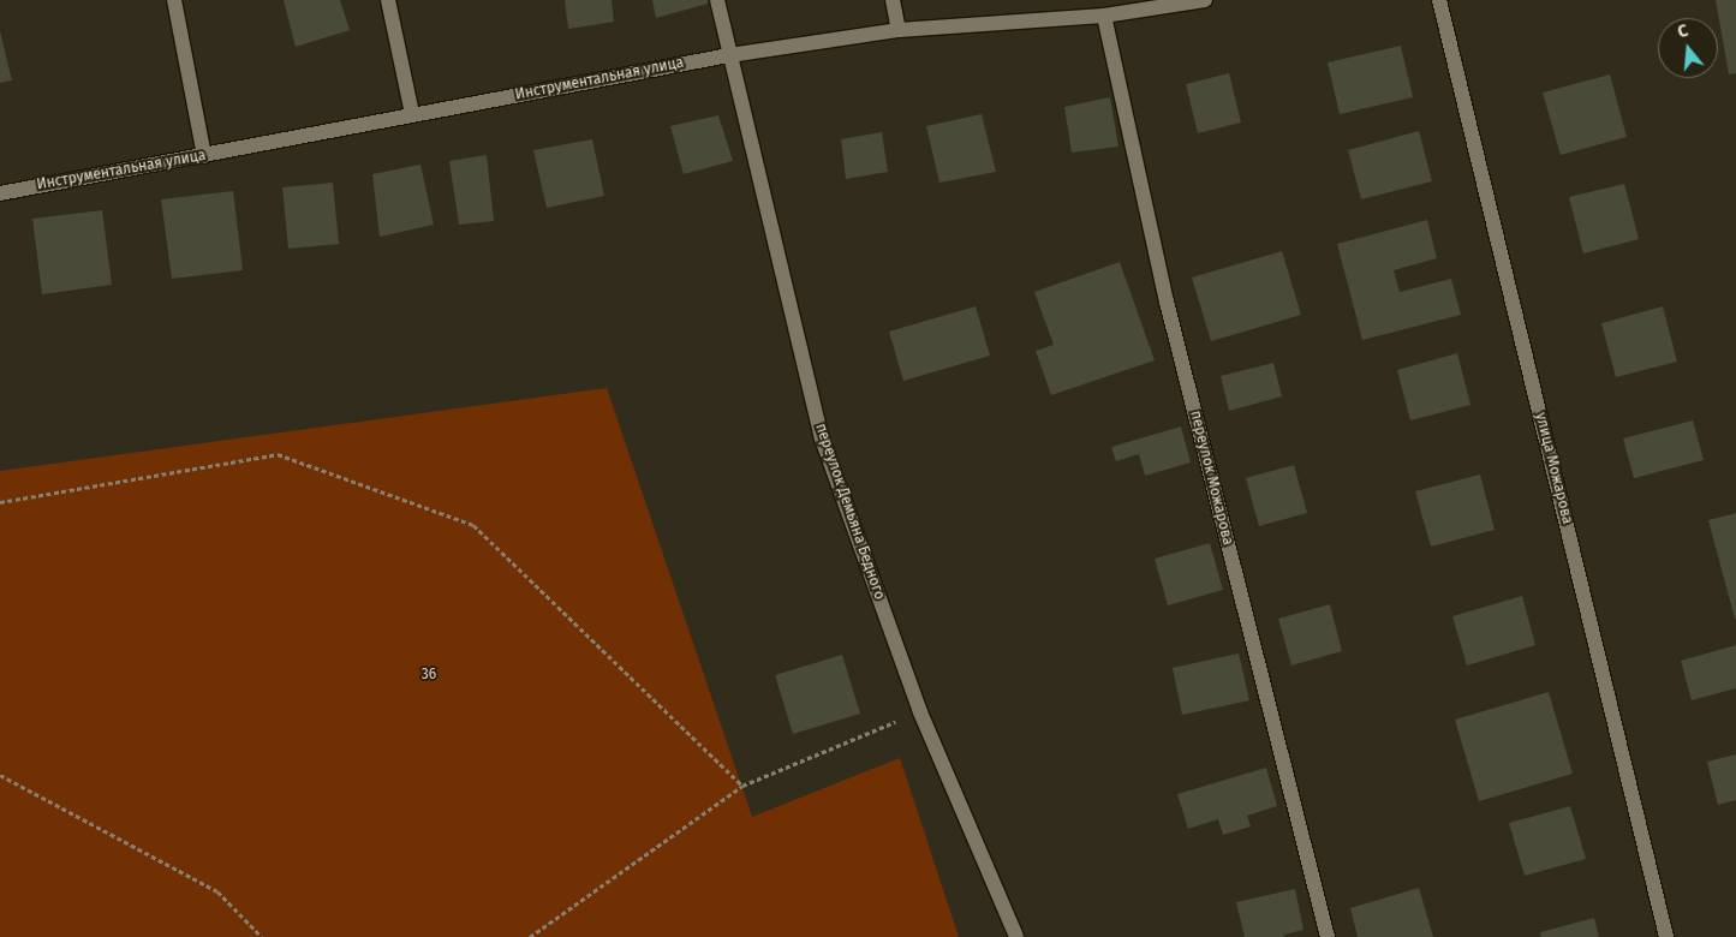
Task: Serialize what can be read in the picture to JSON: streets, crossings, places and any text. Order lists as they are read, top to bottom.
{
  "streets": {
    "street": [
      "Инструментальная улица",
      "улица Можарова",
      "переулок Можарова",
      "переулок Демьяна Бедного"
    ]
  },
  "crossings": [
    ["Инструментальная улица", "переулок Можарова"],
    ["Инструментальная улица", "переулок Демьяна Бедного"]
  ],
  "parks": ["36"],
  "north": "top"
}
